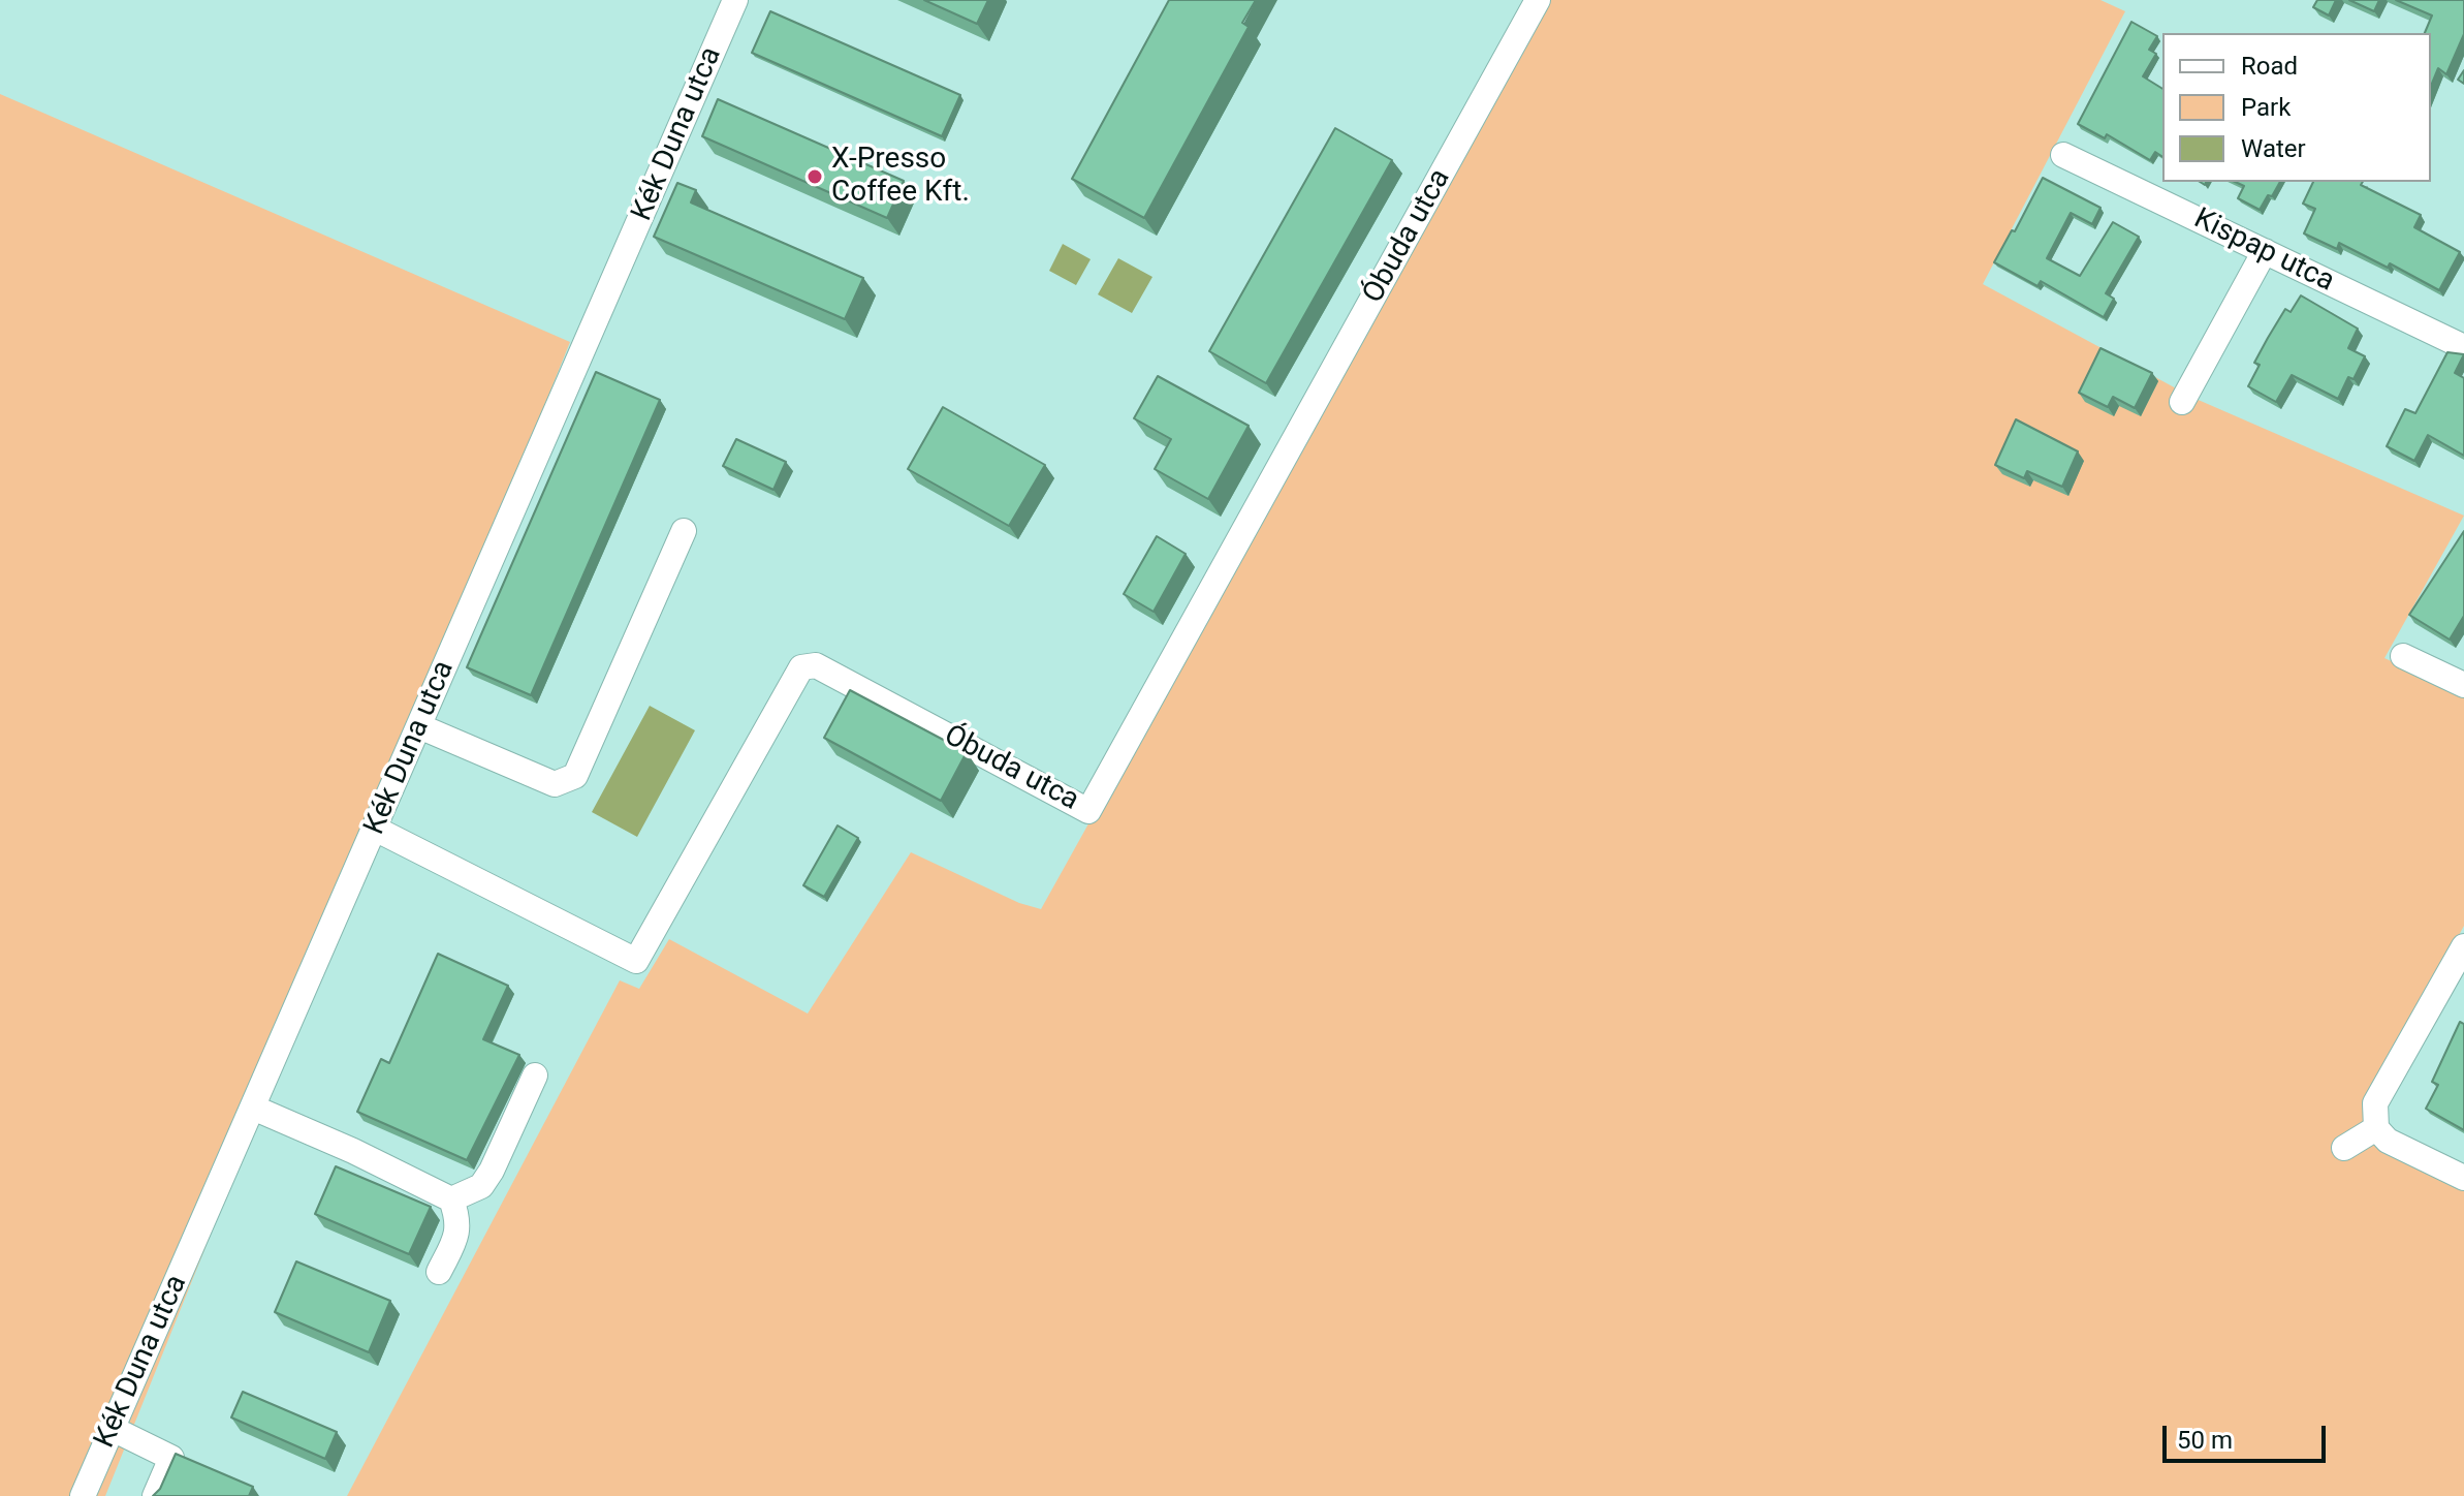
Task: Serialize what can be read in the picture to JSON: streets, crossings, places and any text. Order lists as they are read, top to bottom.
{
  "streets": {
    "street": ["Kék Duna utca", "Óbuda utca", "Kispap utca"]
  },
  "crossings": [
    ["Kék Duna utca", "Óbuda utca"]
  ],
  "places": ["X-Presso Coffee Kft."],
  "legend": ["Road", "Park", "Water"],
  "scale_bar": "50 m"
}
